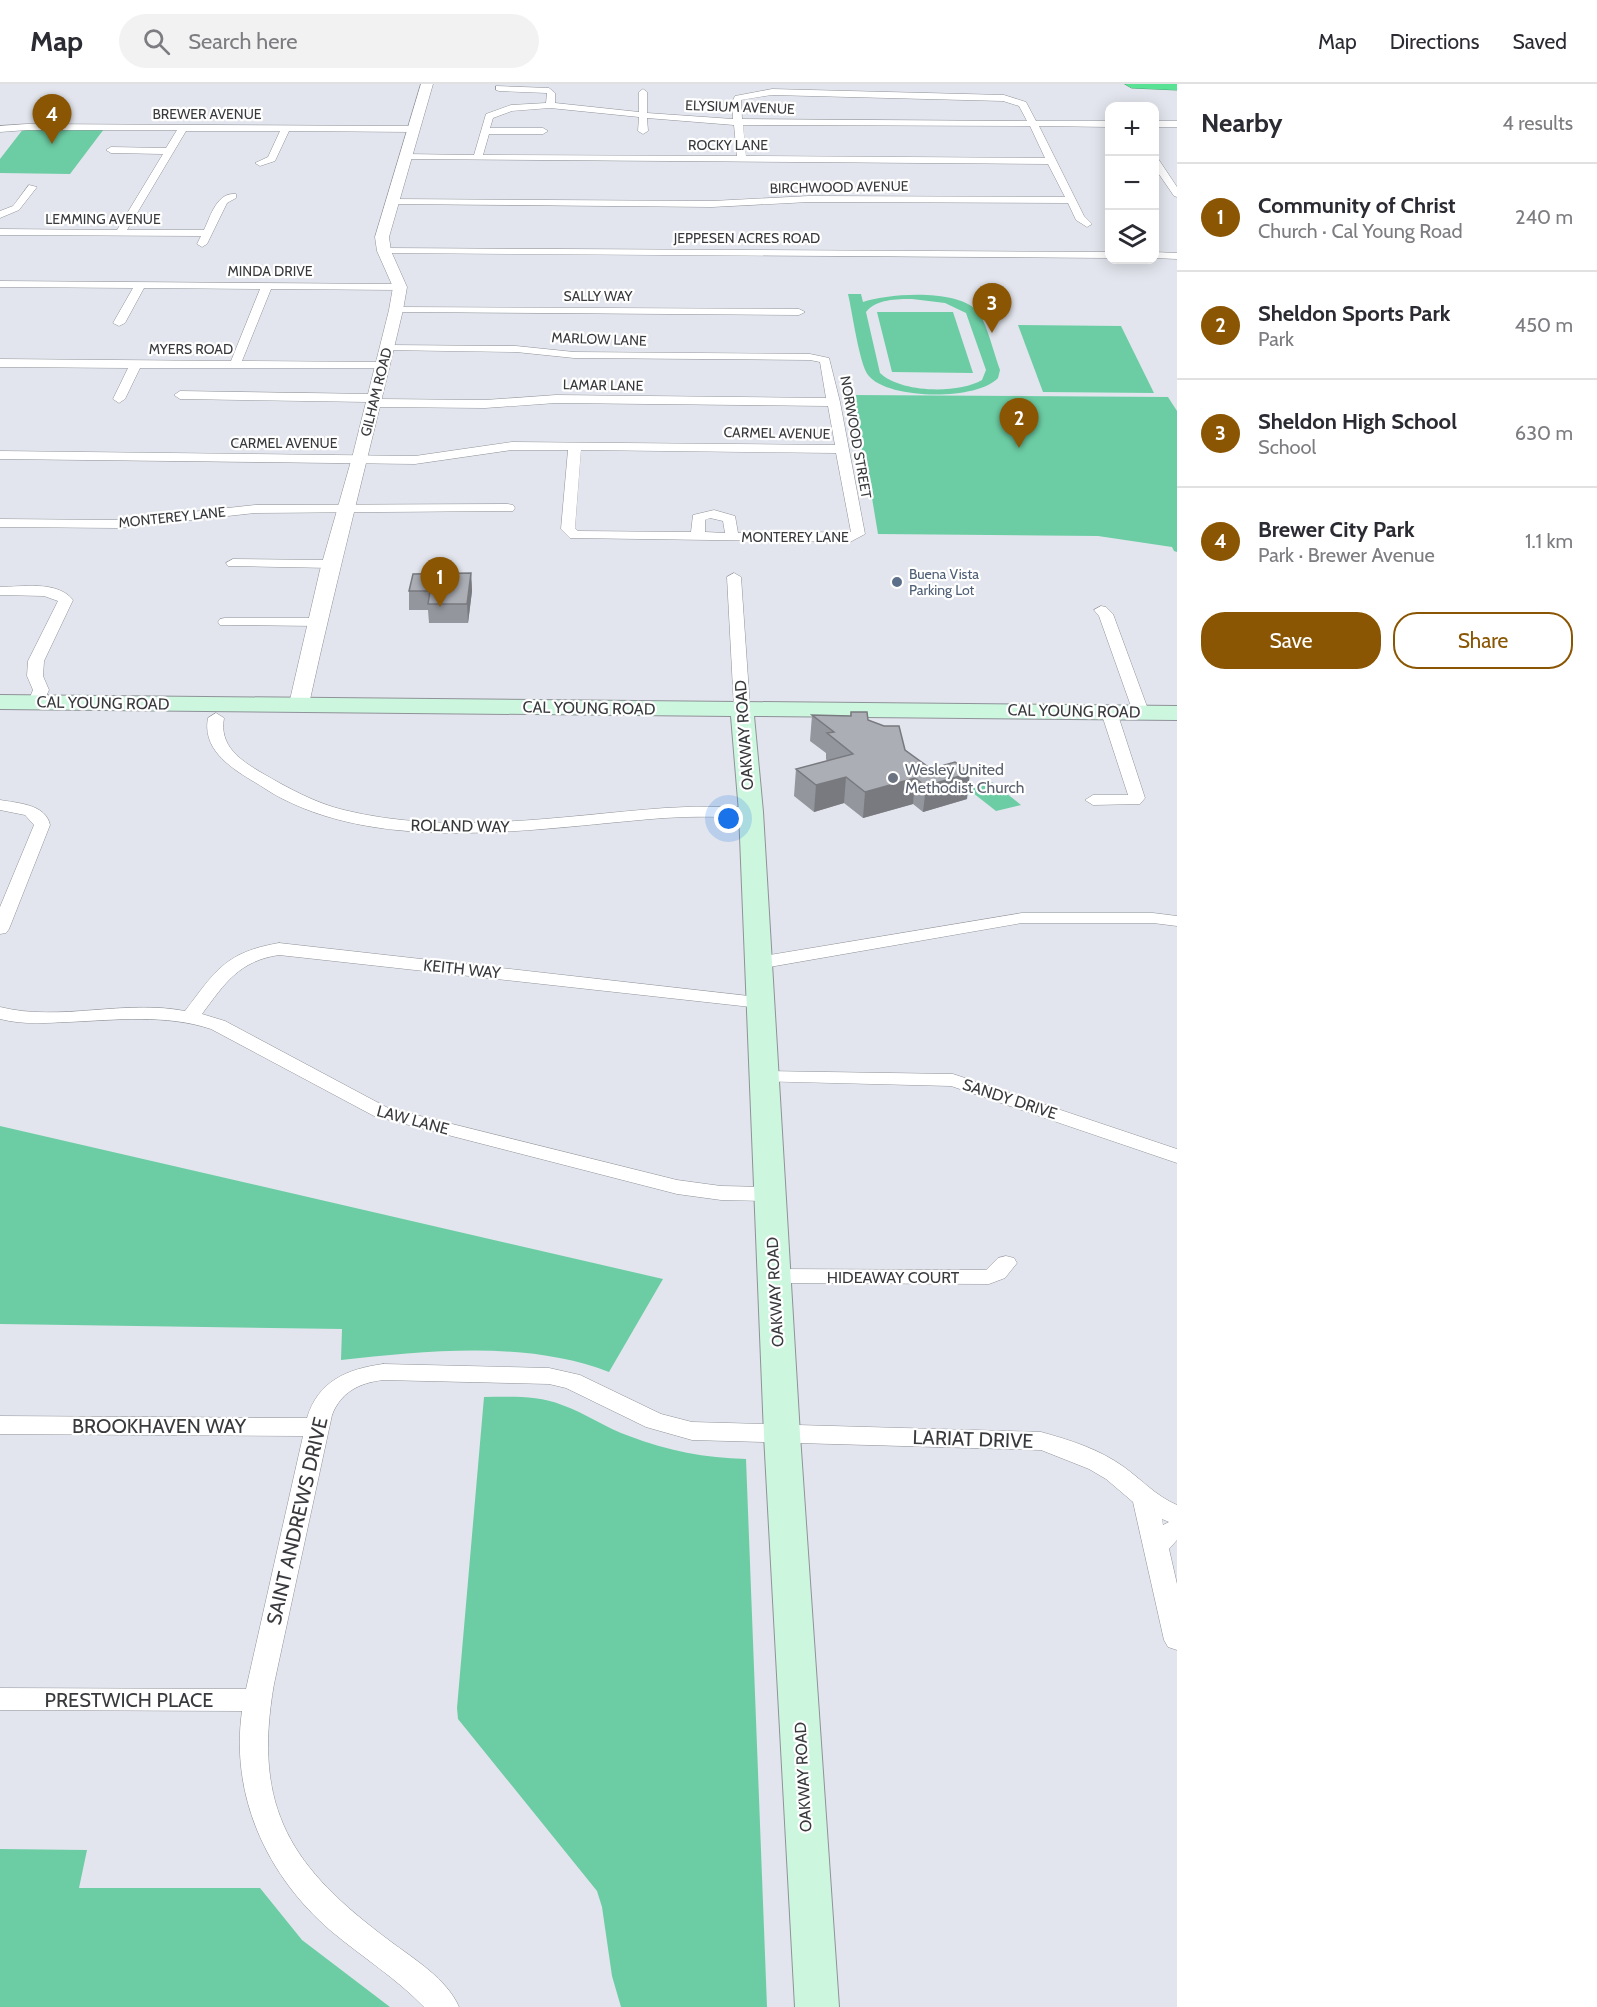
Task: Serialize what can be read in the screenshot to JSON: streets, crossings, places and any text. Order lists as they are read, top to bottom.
{
  "streets": {
    "main road": ["CAL YOUNG ROAD", "OAKWAY ROAD"],
    "street": [
      "ELYSIUM AVENUE",
      "BREWER AVENUE",
      "ROCKY LANE",
      "BIRCHWOOD AVENUE",
      "LEMMING AVENUE",
      "JEPPESEN ACRES ROAD",
      "MINDA DRIVE",
      "SALLY WAY",
      "MARLOW LANE",
      "MYERS ROAD",
      "LAMAR LANE",
      "GILHAM ROAD",
      "CARMEL AVENUE",
      "NORWOOD STREET",
      "MONTEREY LANE",
      "ROLAND WAY",
      "KEITH WAY",
      "SANDY DRIVE",
      "LAW LANE",
      "HIDEAWAY COURT",
      "BROOKHAVEN WAY",
      "LARIAT DRIVE",
      "SAINT ANDREWS DRIVE",
      "PRESTWICH PLACE"
    ]
  },
  "crossings": [
    ["MINDA DRIVE", "GILHAM ROAD"],
    ["SALLY WAY", "GILHAM ROAD"],
    ["MARLOW LANE", "GILHAM ROAD"],
    ["MARLOW LANE", "NORWOOD STREET"],
    ["MYERS ROAD", "GILHAM ROAD"],
    ["LAMAR LANE", "GILHAM ROAD"],
    ["LAMAR LANE", "NORWOOD STREET"],
    ["GILHAM ROAD", "CARMEL AVENUE"],
    ["GILHAM ROAD", "MONTEREY LANE"],
    ["GILHAM ROAD", "CAL YOUNG ROAD"],
    ["CARMEL AVENUE", "NORWOOD STREET"],
    ["CARMEL AVENUE", "MONTEREY LANE"],
    ["NORWOOD STREET", "MONTEREY LANE"],
    ["CAL YOUNG ROAD", "OAKWAY ROAD"],
    ["OAKWAY ROAD", "ROLAND WAY"],
    ["OAKWAY ROAD", "KEITH WAY"],
    ["OAKWAY ROAD", "SANDY DRIVE"],
    ["OAKWAY ROAD", "LAW LANE"],
    ["OAKWAY ROAD", "HIDEAWAY COURT"],
    ["OAKWAY ROAD", "LARIAT DRIVE"],
    ["OAKWAY ROAD", "SAINT ANDREWS DRIVE"],
    ["KEITH WAY", "LAW LANE"],
    ["BROOKHAVEN WAY", "SAINT ANDREWS DRIVE"],
    ["LARIAT DRIVE", "SAINT ANDREWS DRIVE"],
    ["SAINT ANDREWS DRIVE", "PRESTWICH PLACE"]
  ],
  "places": ["Buena Vista Parking Lot", "Wesley United Methodist Church"],
  "page": {
    "header": "Map",
    "search": "Search here",
    "nav": ["Map", "Directions", "Saved"],
    "heading": ["Nearby", "4 results"],
    "pins": [
      "4",
      "3",
      "2",
      "1"
    ],
    "map_buttons": ["+", "−"],
    "list": [
      {
        "mark": "1",
        "name": "Community of Christ",
        "note": "Church · Cal Young Road",
        "value": "240 m"
      },
      {
        "mark": "2",
        "name": "Sheldon Sports Park",
        "note": "Park",
        "value": "450 m"
      },
      {
        "mark": "3",
        "name": "Sheldon High School",
        "note": "School",
        "value": "630 m"
      },
      {
        "mark": "4",
        "name": "Brewer City Park",
        "note": "Park · Brewer Avenue",
        "value": "1.1 km"
      }
    ],
    "buttons": ["Save", "Share"]
  }
}
